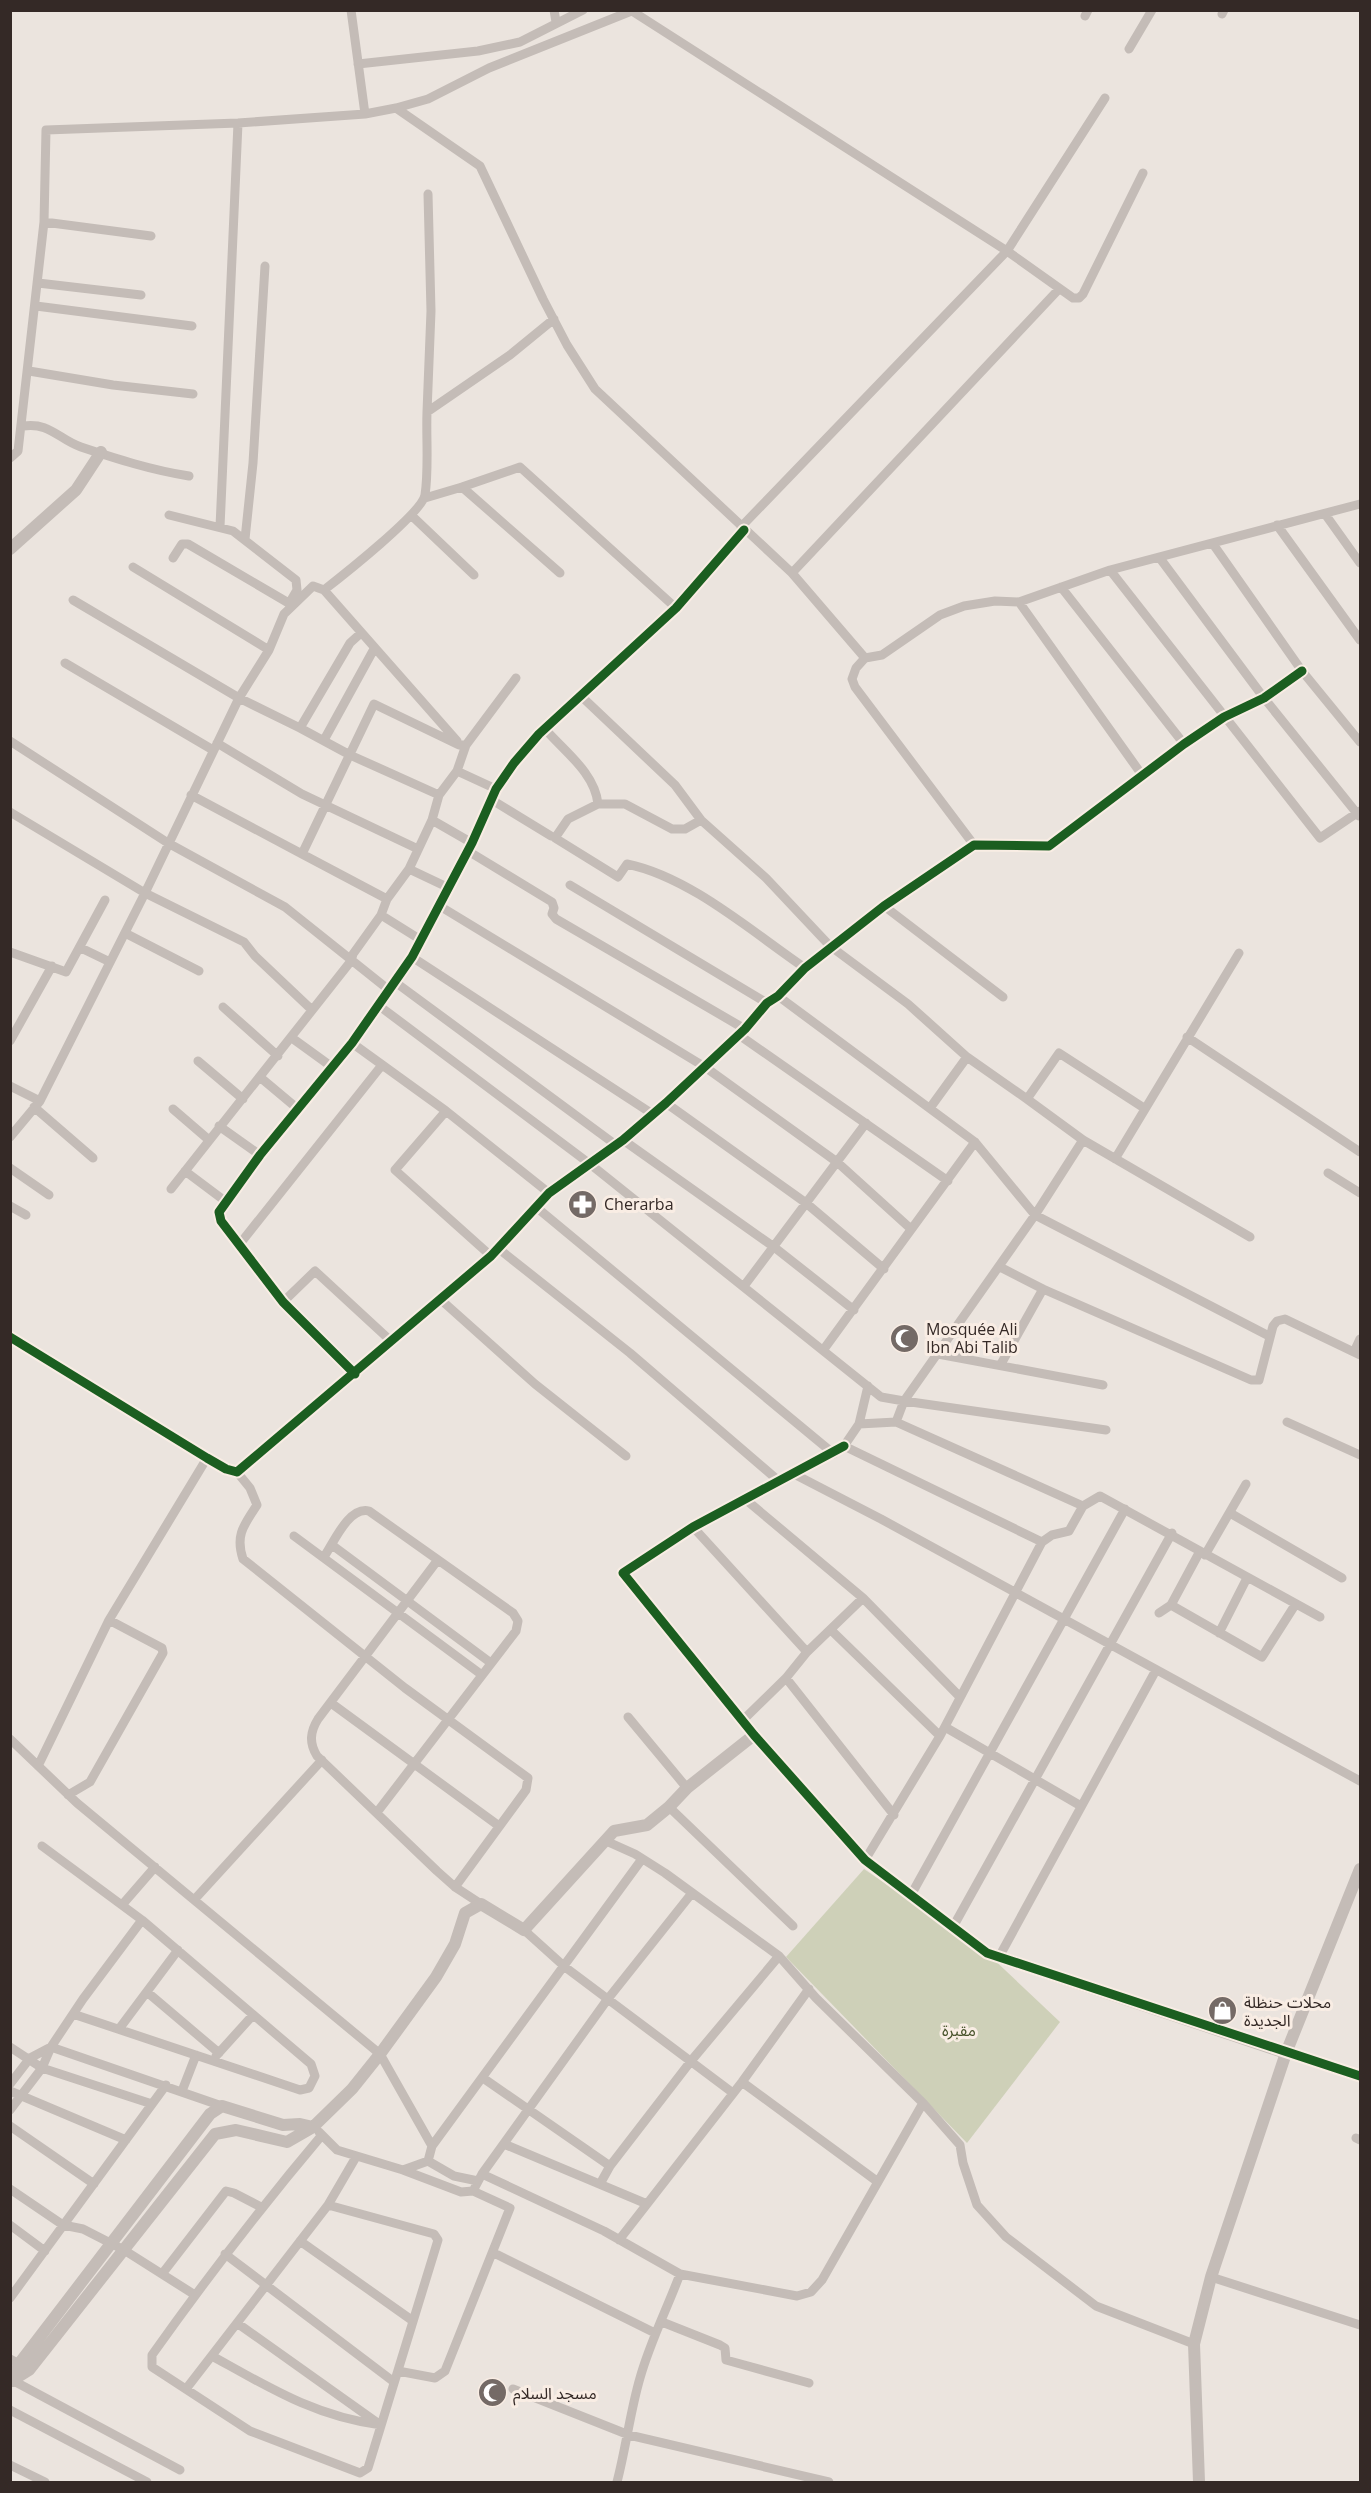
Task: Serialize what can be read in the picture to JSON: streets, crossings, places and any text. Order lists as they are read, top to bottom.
{
  "parks": ["مقبرة"],
  "places": {
    "pharmacy": ["Cherarba"],
    "mosque": ["Mosquée Ali Ibn Abi Talib", "مسجد السلام"],
    "shop": ["محلات حنظلة الجديدة"]
  }
}
